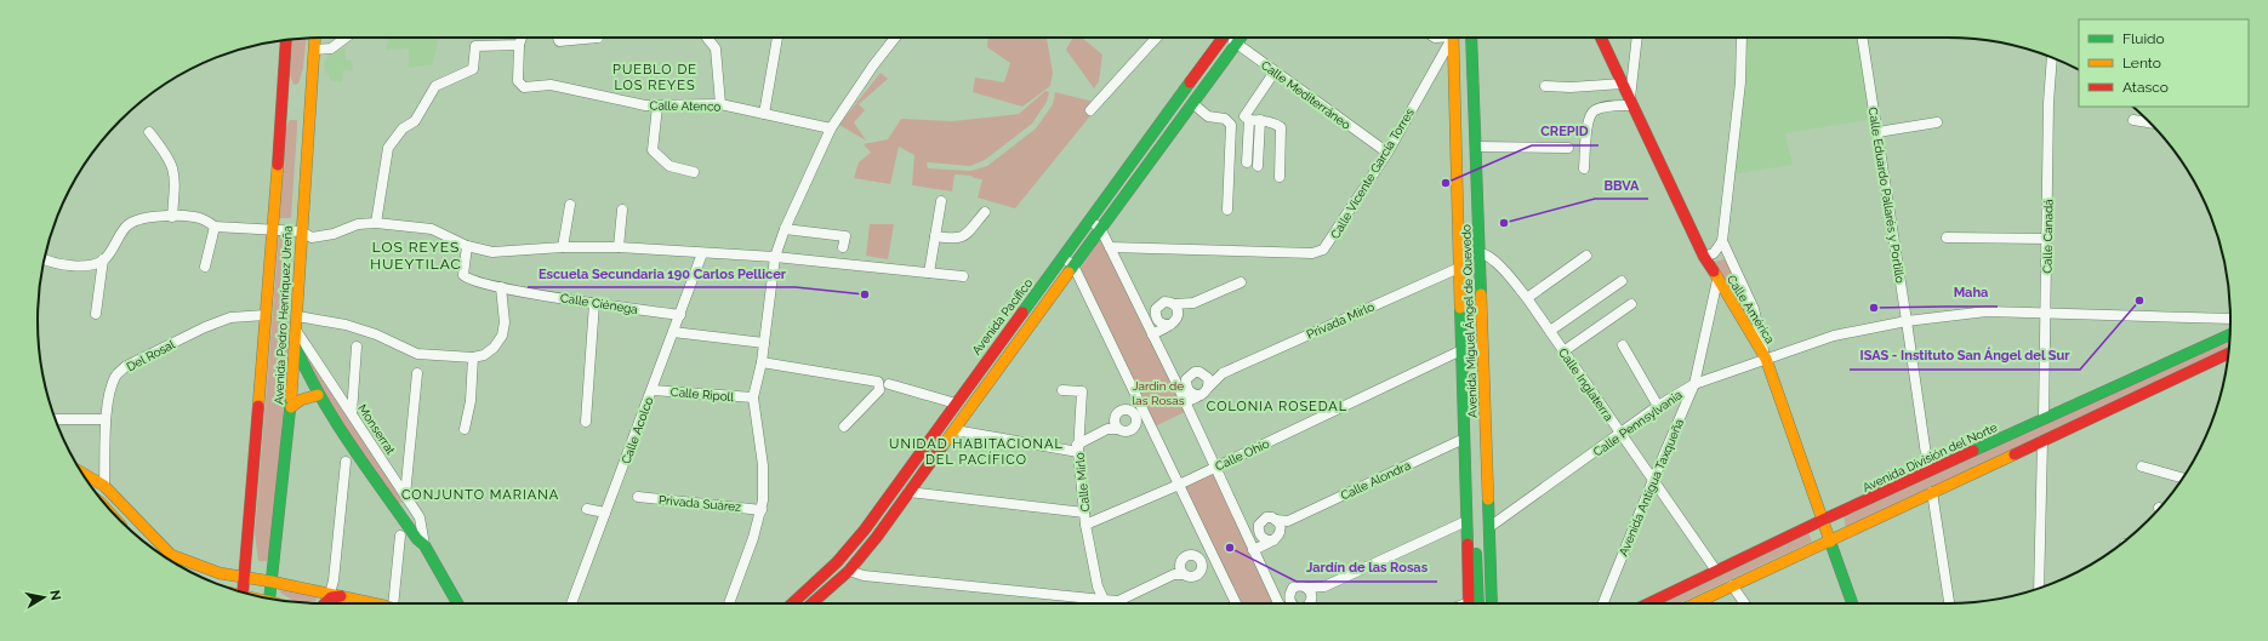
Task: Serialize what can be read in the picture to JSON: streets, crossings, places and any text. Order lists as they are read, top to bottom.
{
  "streets": {
    "main road": [
      "Calle América",
      "Avenida Pedro Henríquez Ureña",
      "Avenida Pacífico",
      "Avenida Miguel Ángel de Quevedo",
      "Monserrat",
      "Avenida División del Norte"
    ],
    "street": [
      "Calle Mediterráneo",
      "Calle Atenco",
      "Calle Vicente García Torres",
      "Calle Eduardo Pallarés y Portillo",
      "Calle Canadá",
      "Calle Ciénega",
      "Privada Mirlo",
      "Del Rosal",
      "Calle Inglaterra",
      "Calle Ripoll",
      "Calle Pennsylvania",
      "Calle Acolco",
      "Calle Ohio",
      "Calle Alondra",
      "Calle Mirlo",
      "Avenida Antigua Taxqueña",
      "Privada Suárez"
    ]
  },
  "crossings": [
    ["Calle Mediterráneo", "Calle Vicente García Torres"],
    ["Calle Eduardo Pallarés y Portillo", "Calle Pennsylvania"],
    ["Calle Eduardo Pallarés y Portillo", "Avenida División del Norte"],
    ["Calle Canadá", "Calle Pennsylvania"],
    ["Calle Canadá", "Avenida División del Norte"],
    ["Calle Ciénega", "Calle Acolco"],
    ["Calle América", "Calle Pennsylvania"],
    ["Calle América", "Avenida División del Norte"],
    ["Calle América", "Avenida Antigua Taxqueña"],
    ["Avenida Pedro Henríquez Ureña", "Del Rosal"],
    ["Avenida Pedro Henríquez Ureña", "Monserrat"],
    ["Privada Mirlo", "Avenida Miguel Ángel de Quevedo"],
    ["Avenida Miguel Ángel de Quevedo", "Calle Inglaterra"],
    ["Avenida Miguel Ángel de Quevedo", "Calle Pennsylvania"],
    ["Avenida Miguel Ángel de Quevedo", "Calle Ohio"],
    ["Avenida Miguel Ángel de Quevedo", "Calle Alondra"],
    ["Calle Inglaterra", "Calle Pennsylvania"],
    ["Calle Inglaterra", "Avenida División del Norte"],
    ["Calle Inglaterra", "Avenida Antigua Taxqueña"],
    ["Calle Ripoll", "Calle Acolco"],
    ["Calle Pennsylvania", "Avenida Antigua Taxqueña"],
    ["Calle Ohio", "Calle Mirlo"]
  ],
  "districts": [
    "PUEBLO DE LOS REYES",
    "LOS REYES HUEYTILAC",
    "COLONIA ROSEDAL",
    "UNIDAD HABITACIONAL DEL PACÍFICO",
    "CONJUNTO MARIANA"
  ],
  "parks": ["Jardin de las Rosas"],
  "places": [
    "CREPID",
    "BBVA",
    "Escuela Secundaria 190 Carlos Pellicer",
    "ISAS - Instituto San Ángel del Sur",
    "Maha",
    "Jardín de las Rosas"
  ],
  "legend": ["Fluido", "Lento", "Atasco"],
  "north": "right"
}
